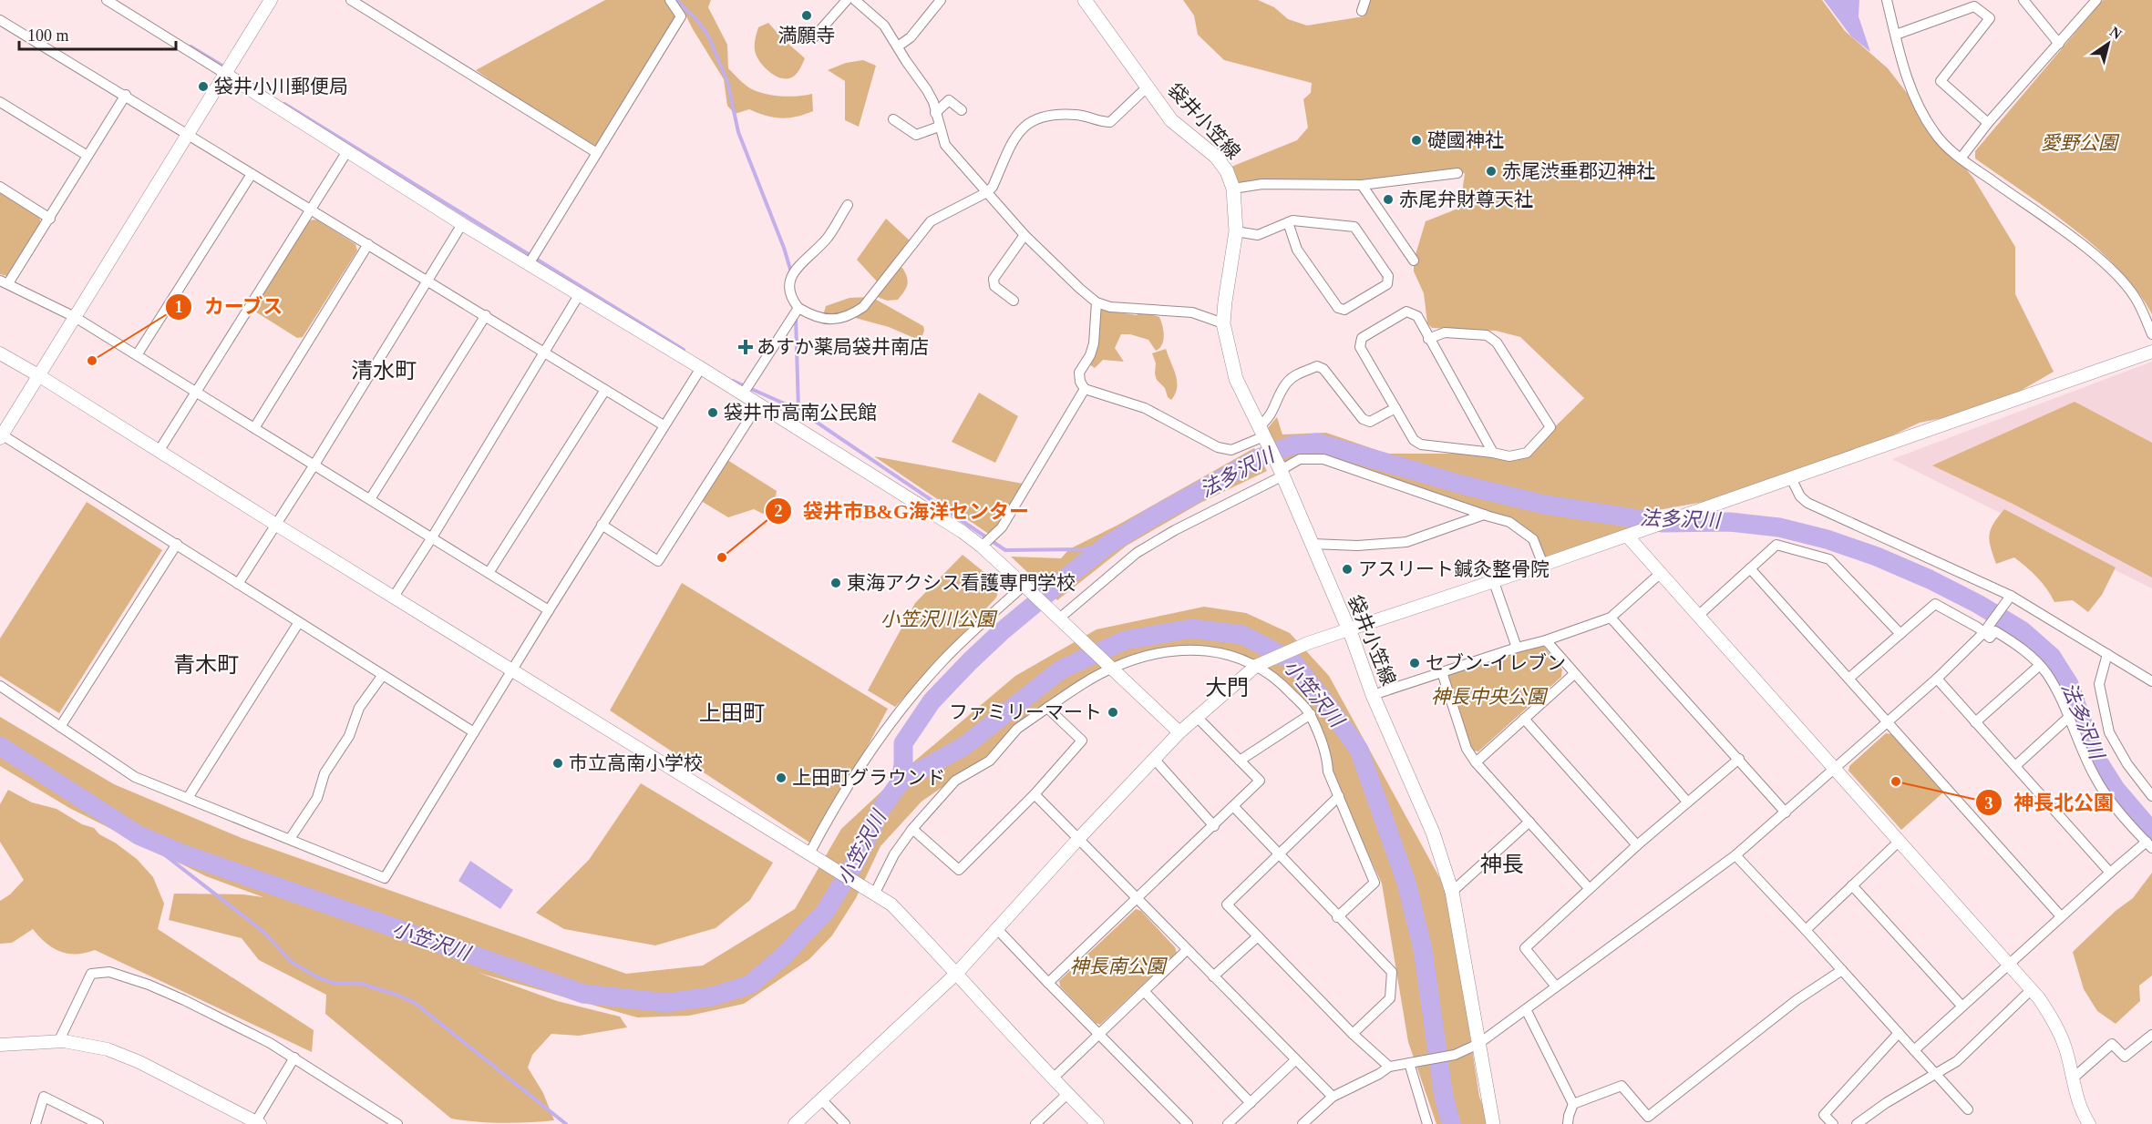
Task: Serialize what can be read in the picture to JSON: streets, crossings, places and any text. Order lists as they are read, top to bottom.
{
  "streets": {
    "main road": ["袋井小笠線"]
  },
  "districts": [
    "清水町",
    "青木町",
    "大門",
    "上田町",
    "神長"
  ],
  "water": ["法多沢川", "小笠沢川"],
  "parks": [
    "愛野公園",
    "小笠沢川公園",
    "神長中央公園",
    "神長南公園"
  ],
  "places": {
    "other": [
      "満願寺",
      "袋井小川郵便局",
      "礎國神社",
      "赤尾渋垂郡辺神社",
      "赤尾弁財尊天社",
      "カーブス",
      "袋井市高南公民館",
      "袋井市B&G海洋センター",
      "アスリート鍼灸整骨院",
      "東海アクシス看護専門学校",
      "セブン-イレブン",
      "ファミリーマート",
      "市立高南小学校",
      "上田町グラウンド",
      "神長北公園"
    ],
    "health": ["あすか薬局袋井南店"]
  },
  "scale_bar": "100 m",
  "north": "top right"
}
